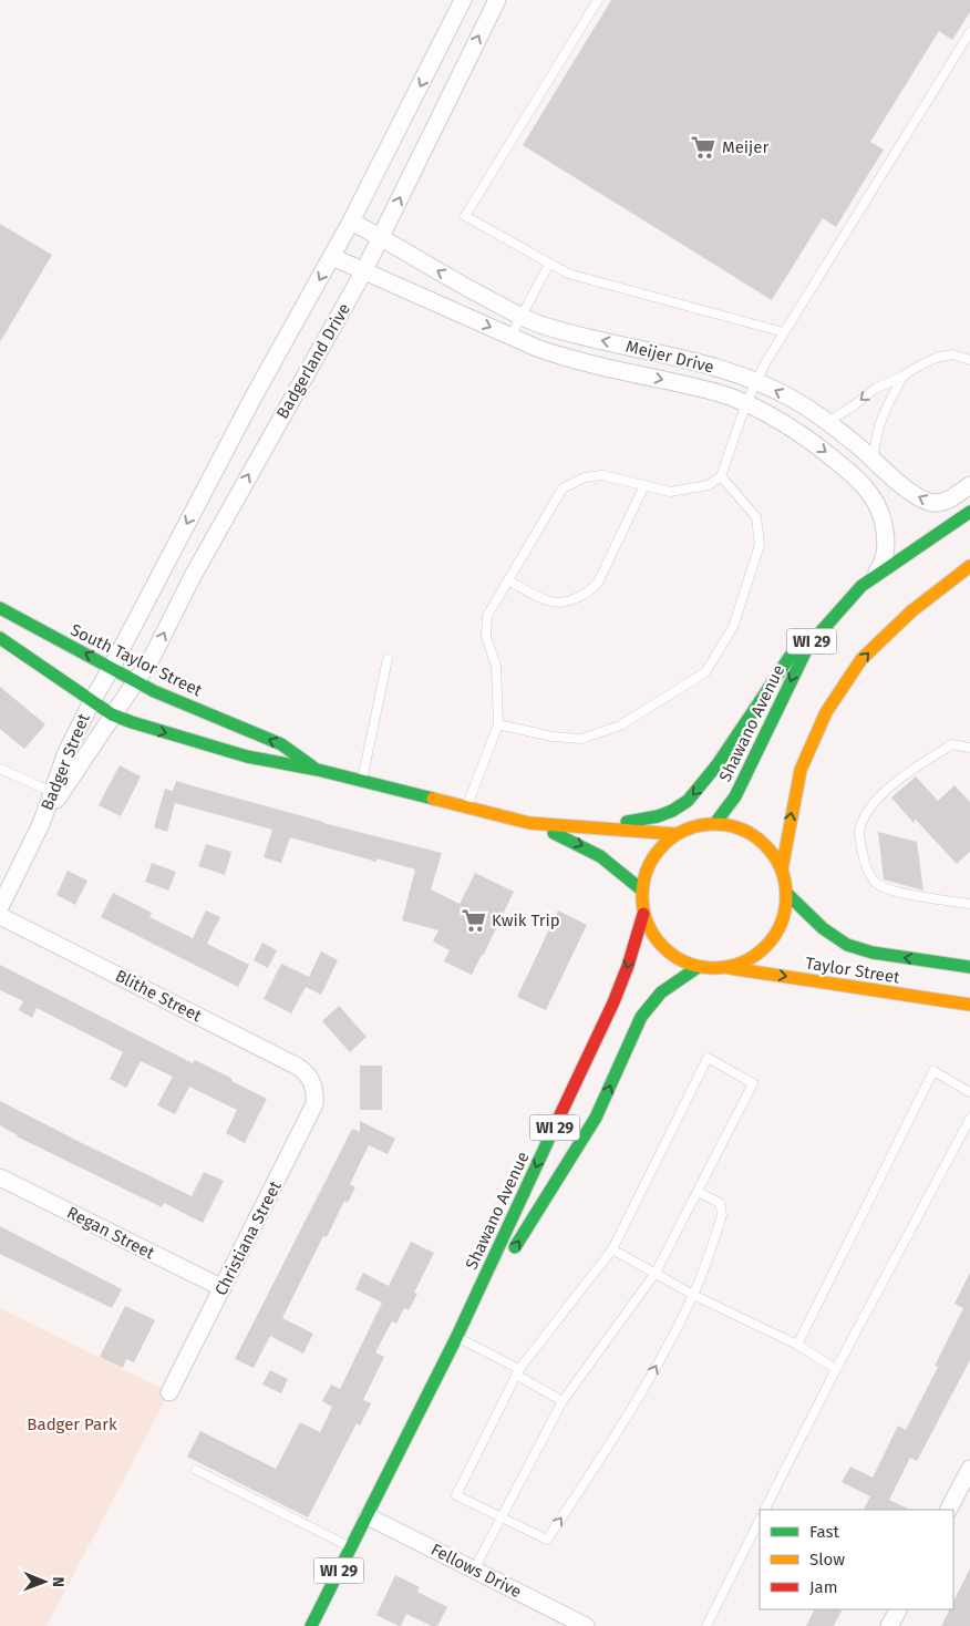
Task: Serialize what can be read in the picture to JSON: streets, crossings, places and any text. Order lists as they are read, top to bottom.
{
  "streets": {
    "main road": [
      "WI 29",
      "South Taylor Street",
      "Shawano Avenue",
      "Taylor Street"
    ],
    "street": [
      "Meijer Drive",
      "Badgerland Drive",
      "Badger Street",
      "Blithe Street",
      "Regan Street",
      "Christiana Street",
      "Fellows Drive"
    ]
  },
  "crossings": [
    ["Meijer Drive", "Badgerland Drive"],
    ["Meijer Drive", "Shawano Avenue"],
    ["Badgerland Drive", "South Taylor Street"],
    ["Badgerland Drive", "Badger Street"],
    ["WI 29", "South Taylor Street"],
    ["WI 29", "Shawano Avenue"],
    ["WI 29", "Taylor Street"],
    ["South Taylor Street", "Shawano Avenue"],
    ["South Taylor Street", "Badger Street"],
    ["South Taylor Street", "Taylor Street"],
    ["Shawano Avenue", "Taylor Street"],
    ["Shawano Avenue", "Fellows Drive"],
    ["Blithe Street", "Christiana Street"],
    ["Regan Street", "Christiana Street"]
  ],
  "parks": ["Badger Park"],
  "places": {
    "supermarket": ["Meijer", "Kwik Trip"]
  },
  "legend": ["Fast", "Slow", "Jam"],
  "north": "right"
}
